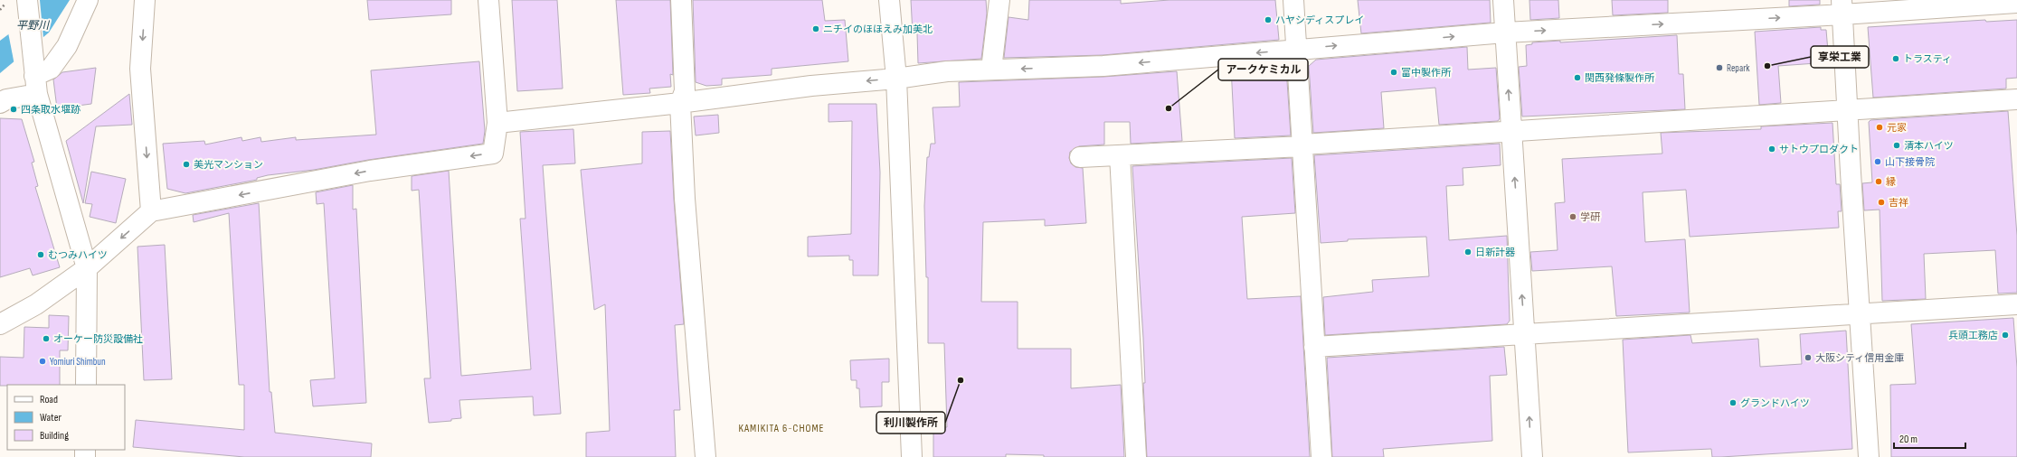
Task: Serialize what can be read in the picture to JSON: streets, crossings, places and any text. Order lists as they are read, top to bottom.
{
  "districts": ["KAMIKITA 6-CHOME"],
  "water": ["平野川"],
  "places": [
    "ハヤシディスプレイ",
    "ニチイのほほえみ加美北",
    "トラスティ",
    "享栄工業",
    "Repark",
    "富中製作所",
    "関西発條製作所",
    "アークケミカル",
    "四条取水堰跡",
    "元家",
    "清本ハイツ",
    "サトウプロダクト",
    "山下接骨院",
    "美光マンション",
    "縁",
    "吉祥",
    "学研",
    "日新計器",
    "むつみハイツ",
    "兵頭工務店",
    "オーケー防災設備社",
    "大阪シティ信用金庫",
    "Yomiuri Shimbun",
    "利川製作所",
    "グランドハイツ"
  ],
  "legend": ["Road", "Water", "Building"],
  "scale_bar": "20 m"
}
